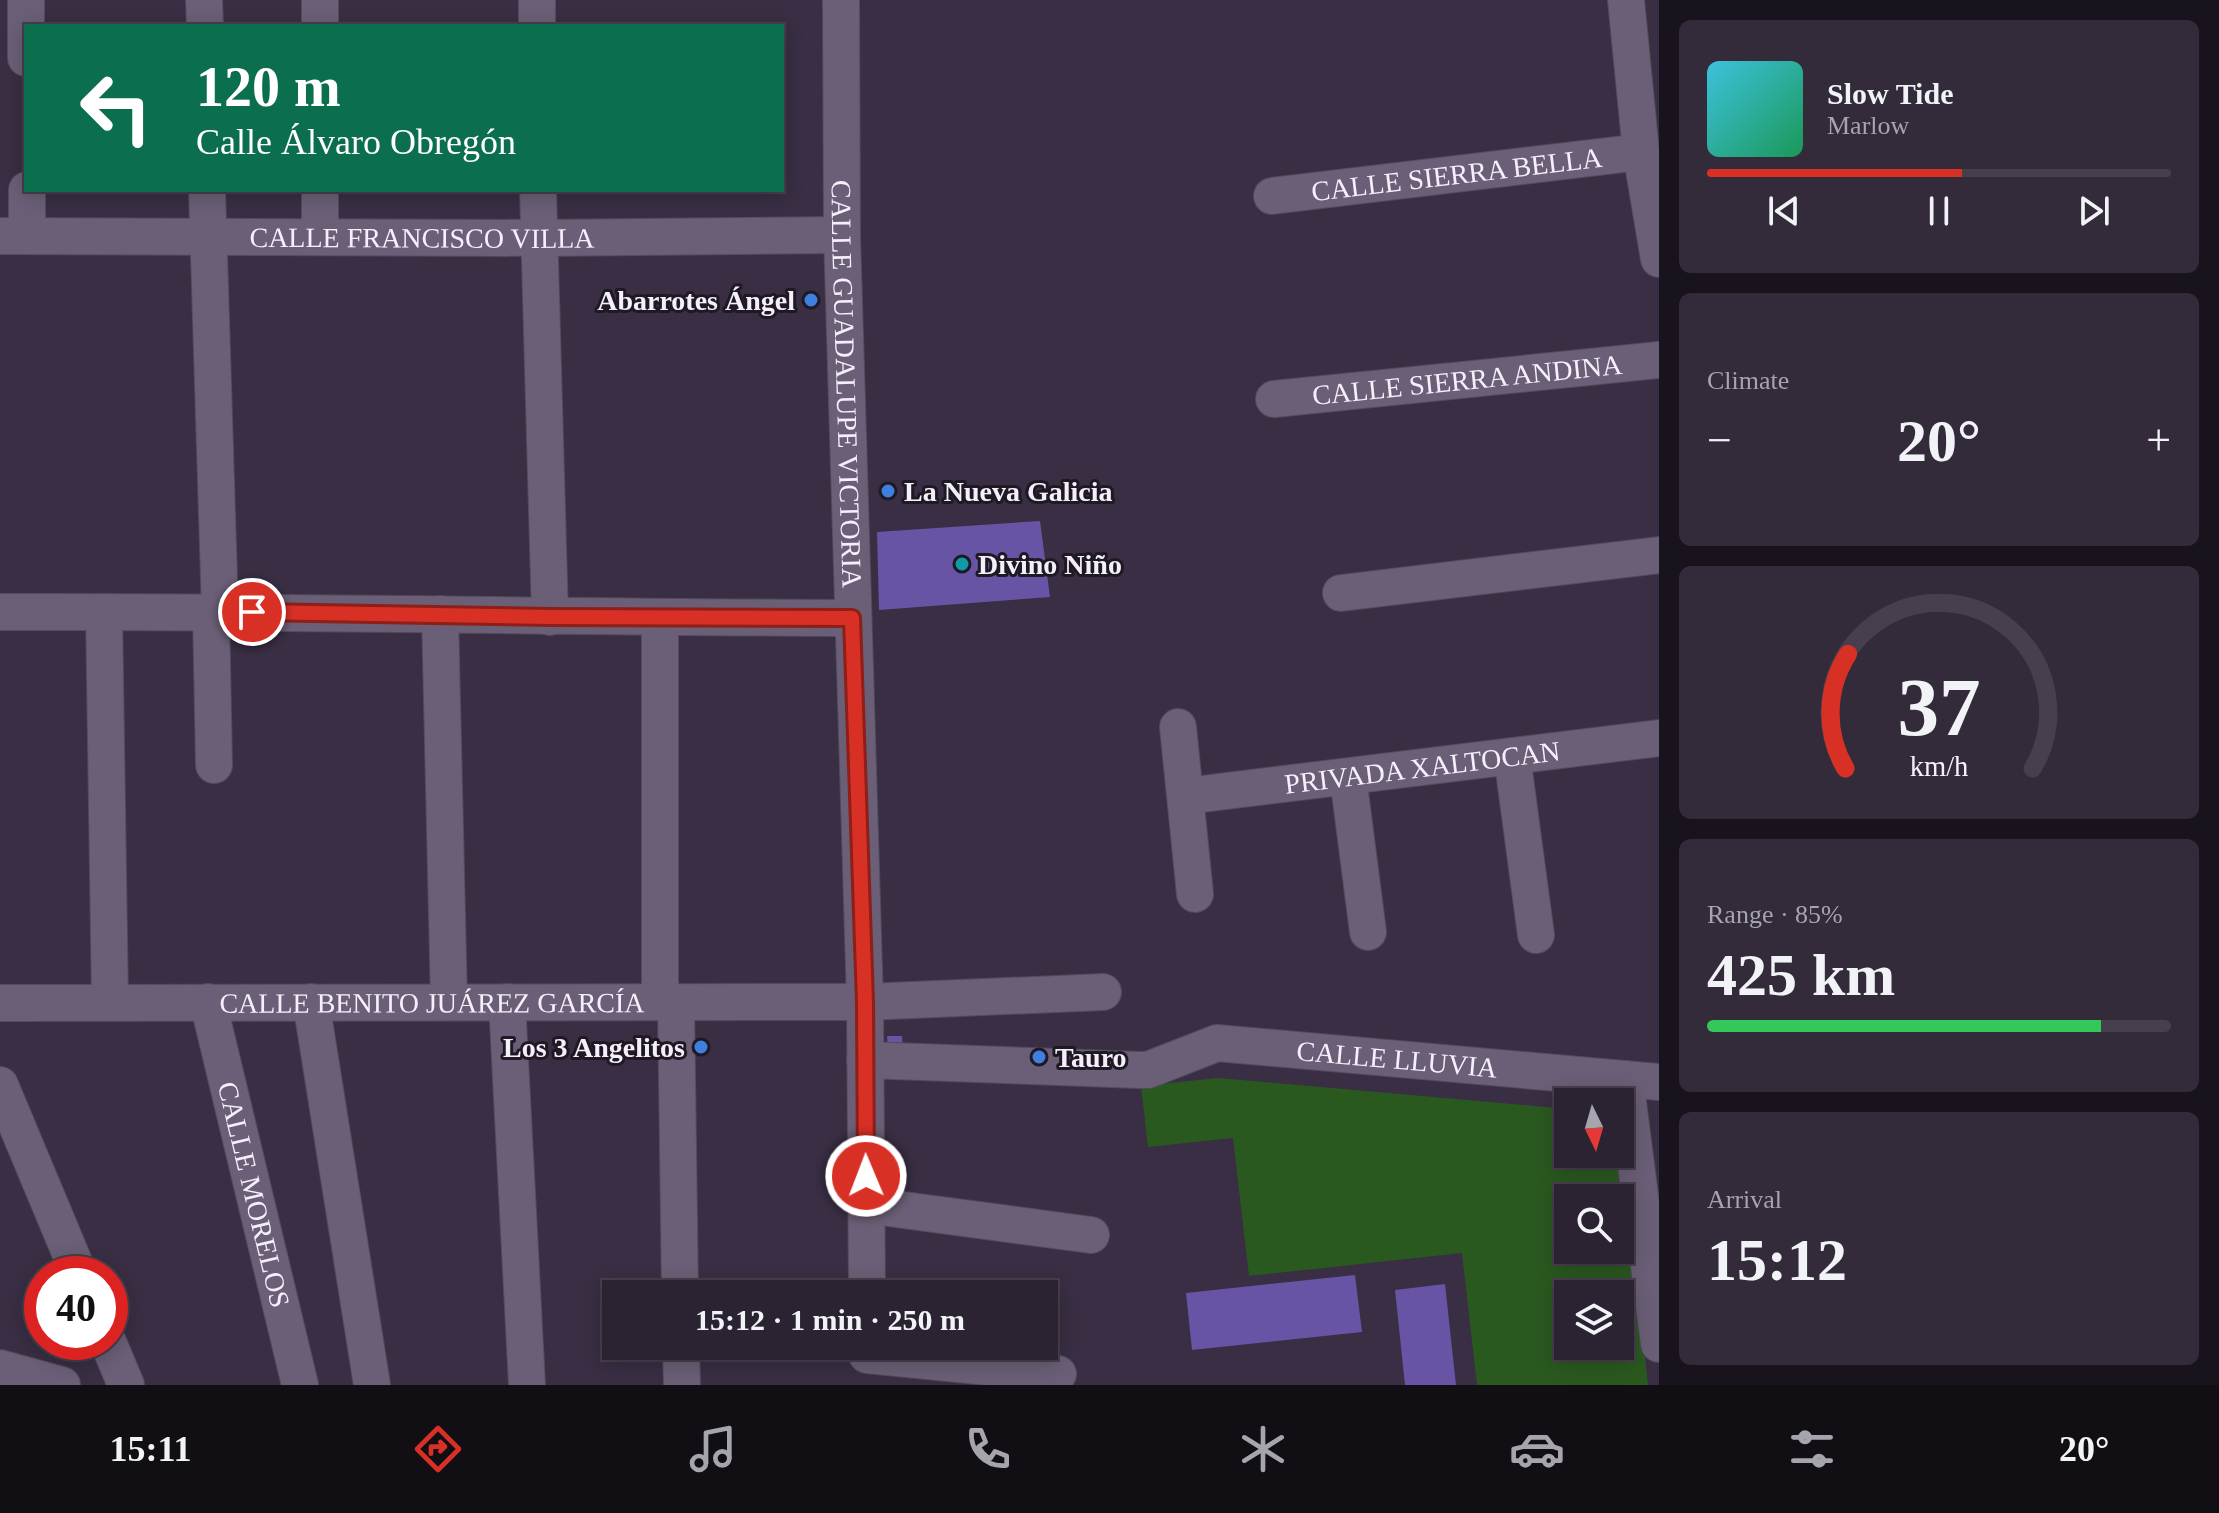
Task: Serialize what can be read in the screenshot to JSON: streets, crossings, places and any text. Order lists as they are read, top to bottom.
{
  "streets": {
    "street": [
      "CALLE SIERRA BELLA",
      "CALLE FRANCISCO VILLA",
      "CALLE SIERRA ANDINA",
      "CALLE GUADALUPE VICTORIA",
      "PRIVADA XALTOCAN",
      "CALLE BENITO JUÁREZ GARCÍA",
      "CALLE LLUVIA",
      "CALLE MORELOS"
    ]
  },
  "crossings": [
    ["CALLE FRANCISCO VILLA", "CALLE GUADALUPE VICTORIA"],
    ["CALLE GUADALUPE VICTORIA", "CALLE BENITO JUÁREZ GARCÍA"],
    ["CALLE GUADALUPE VICTORIA", "CALLE LLUVIA"],
    ["CALLE BENITO JUÁREZ GARCÍA", "CALLE MORELOS"]
  ],
  "places": [
    "Abarrotes Ángel",
    "La Nueva Galicia",
    "Divino Niño",
    "Los 3 Angelitos",
    "Tauro"
  ],
  "north": "bottom",
  "page": {
    "turn": ["120 m", "Calle Álvaro Obregón"],
    "song": ["Slow Tide", "Marlow"],
    "tile": [
      "Climate",
      ["Range · 85%", "425 km"],
      ["Arrival", "15:12"]
    ],
    "heat": ["−", "20°", "+"],
    "limit": "40",
    "trip": "15:12 · 1 min · 250 m",
    "tabs": ["15:11", "20°"],
    "gauge": ["37", "km/h"]
  }
}
